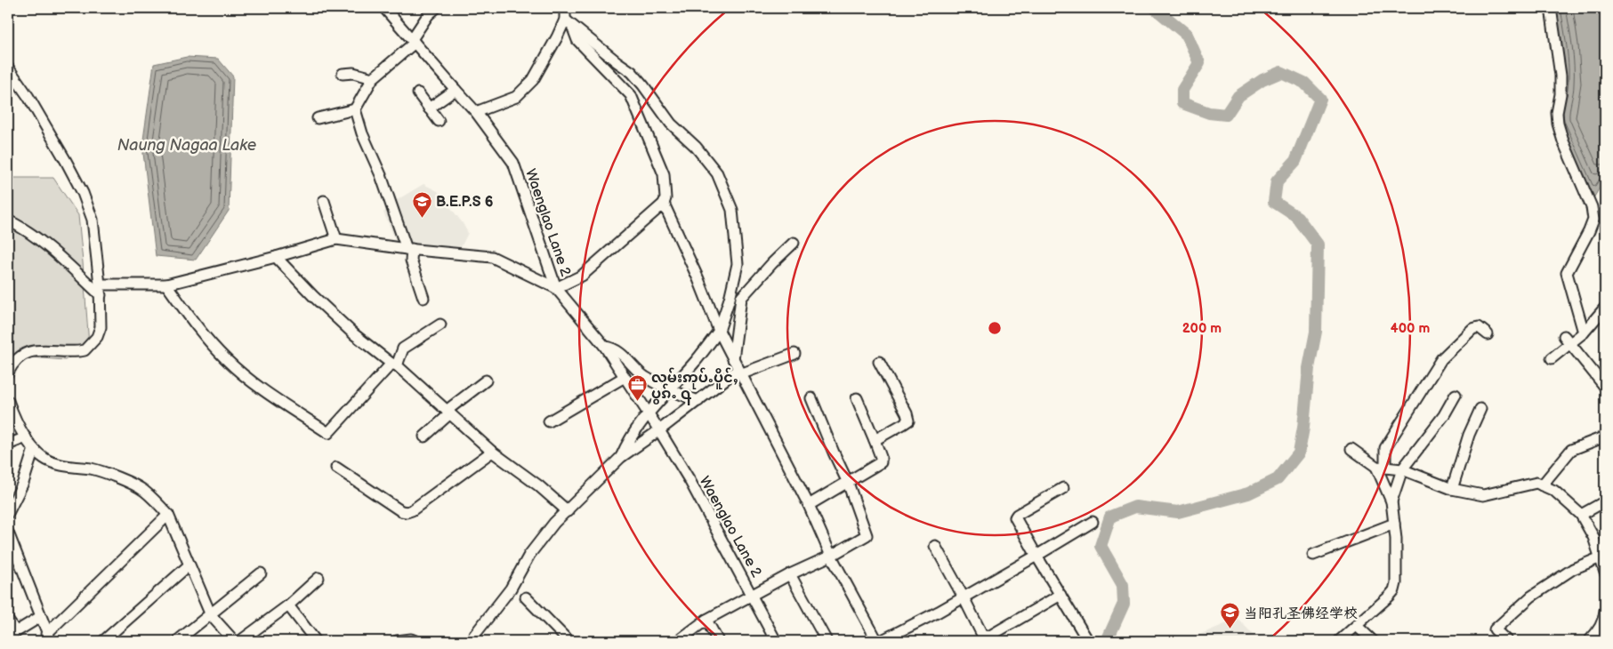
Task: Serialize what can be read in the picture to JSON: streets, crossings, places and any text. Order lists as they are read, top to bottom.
{
  "streets": {
    "street": ["Waenglao Lane 2"]
  },
  "water": ["Naung Nagaa Lake"],
  "places": {
    "school or university": ["B.E.P.S 6", "当阳孔圣佛经学校"],
    "office": ["လုမ်းဢုပ်ႉပိူင်ႇ ပွၵ်ႉ ႖"]
  },
  "rings": ["200 m", "400 m"]
}
